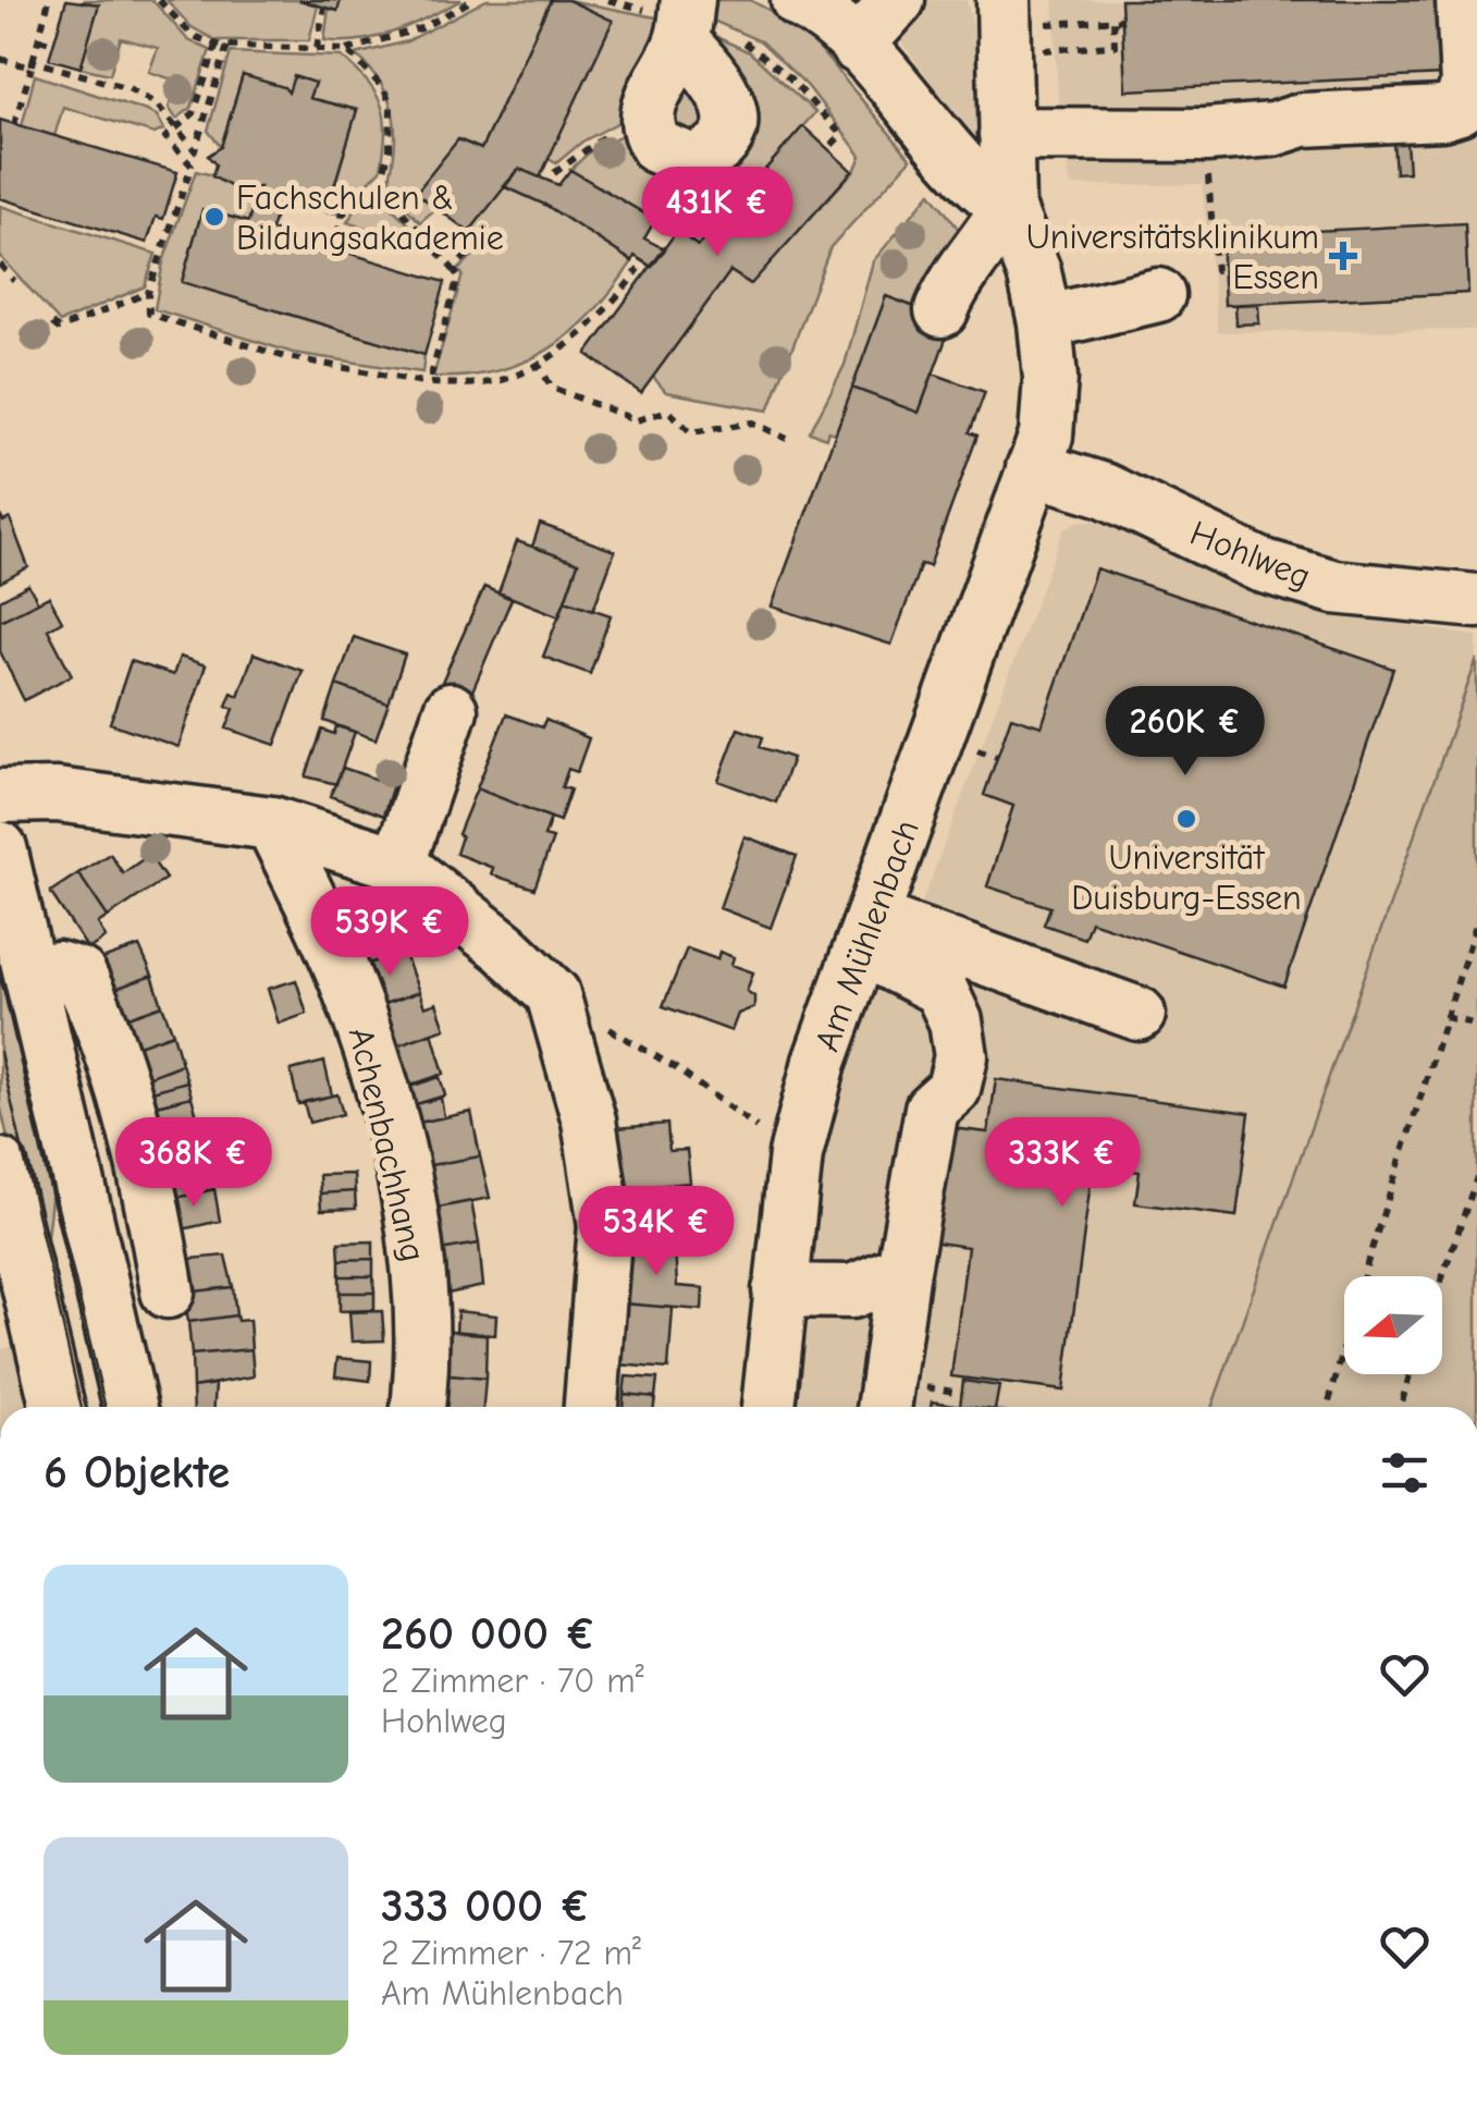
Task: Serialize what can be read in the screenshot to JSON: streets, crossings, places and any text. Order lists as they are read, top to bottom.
{
  "streets": {
    "street": ["Hohlweg", "Am Mühlenbach", "Achenbachhang"]
  },
  "crossings": [
    ["Hohlweg", "Am Mühlenbach"]
  ],
  "places": {
    "other": ["Fachschulen & Bildungsakademie", "Universität Duisburg-Essen"],
    "health": ["Universitätsklinikum Essen"]
  },
  "north": "left",
  "page": {
    "price": [
      "431K €",
      "260K €",
      "539K €",
      "368K €",
      "333K €",
      "534K €"
    ],
    "heading": "6 Objekte",
    "list": [
      {
        "name": "260 000 €",
        "note": "2 Zimmer · 70 m² · Hohlweg"
      },
      {
        "name": "333 000 €",
        "note": "2 Zimmer · 72 m² · Am Mühlenbach"
      }
    ]
  }
}
